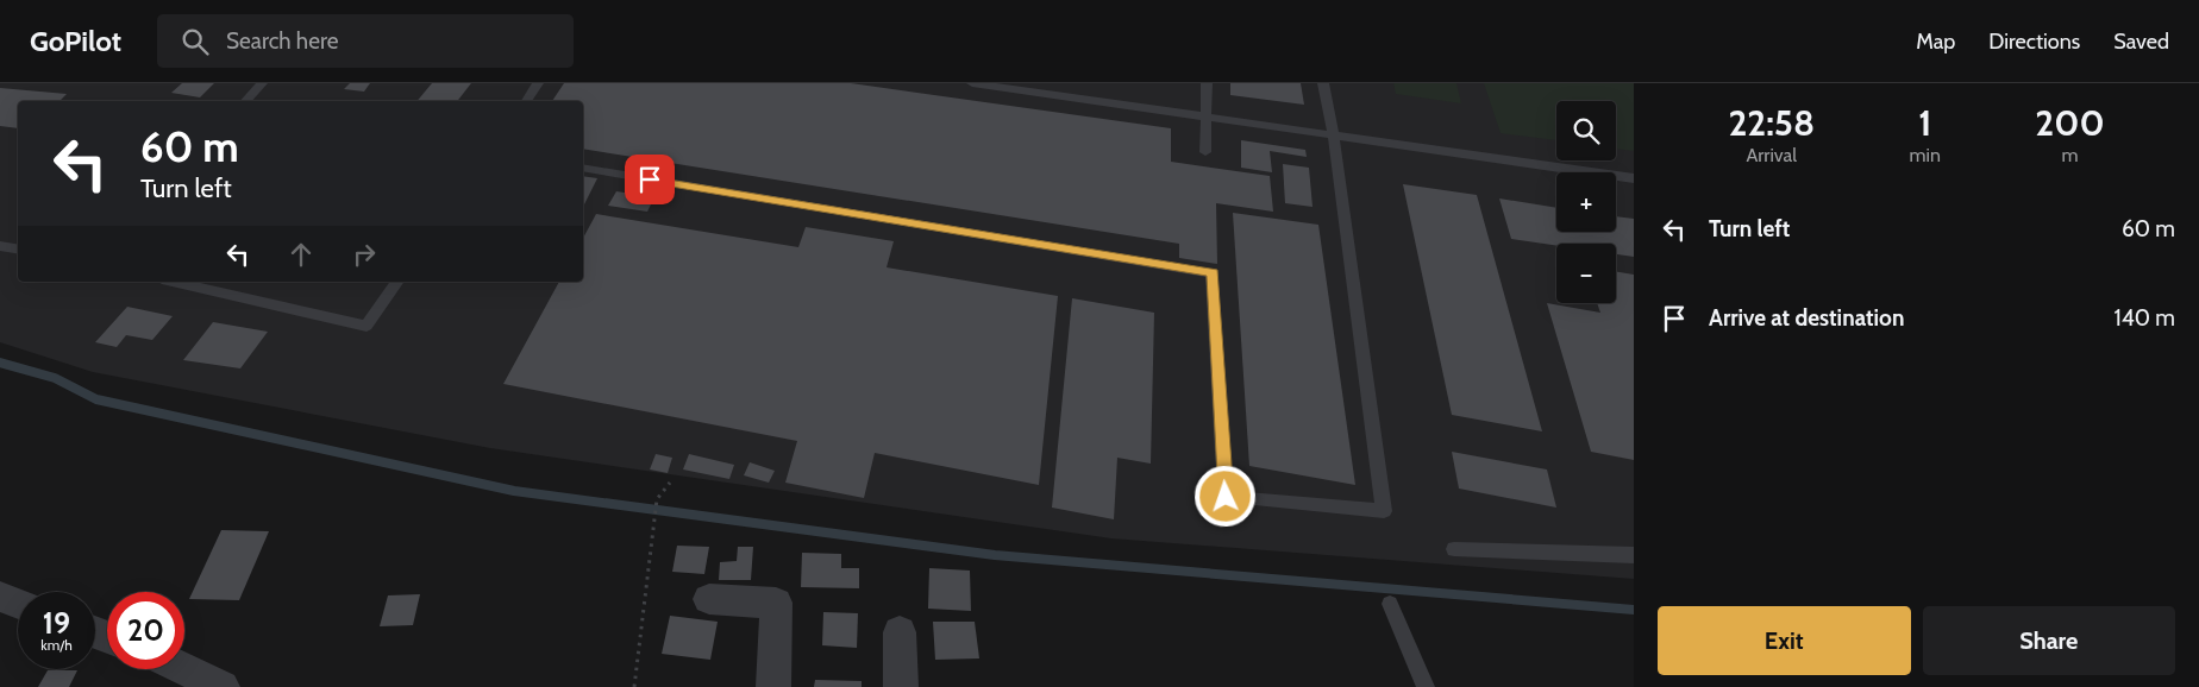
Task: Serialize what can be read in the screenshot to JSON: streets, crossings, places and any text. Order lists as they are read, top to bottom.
{
  "page": {
    "header": "GoPilot",
    "search": "Search here",
    "nav": ["Map", "Directions", "Saved"],
    "eta": [
      "22:58",
      "Arrival",
      "1",
      "min",
      "200",
      "m"
    ],
    "map_buttons": ["+", "−"],
    "turn": ["60 m", "Turn left"],
    "list": [
      {
        "name": "Turn left",
        "value": "60 m"
      },
      {
        "name": "Arrive at destination",
        "value": "140 m"
      }
    ],
    "speed": "19 km/h",
    "limit": "20",
    "buttons": ["Exit", "Share"]
  }
}
